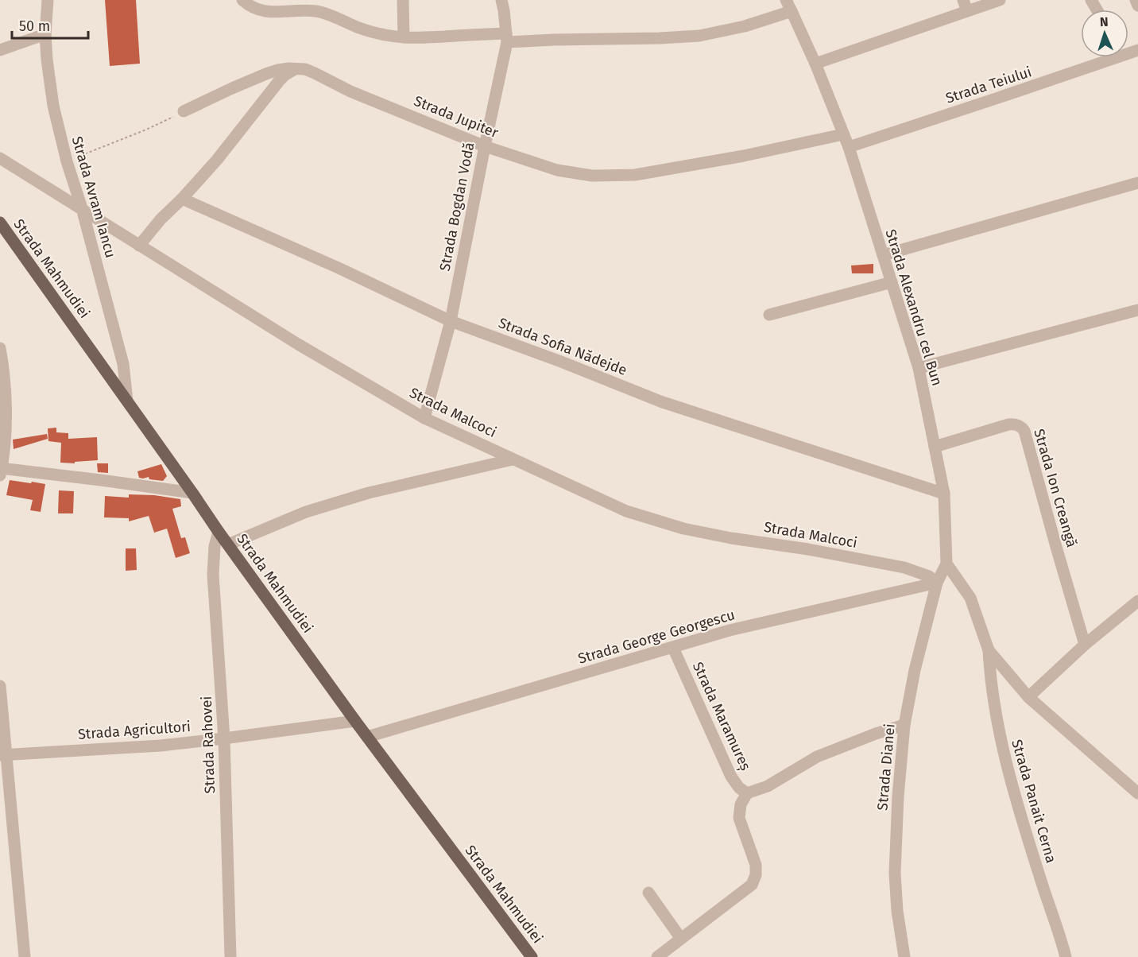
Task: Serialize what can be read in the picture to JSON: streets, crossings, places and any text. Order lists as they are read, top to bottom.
{
  "streets": {
    "main road": ["Strada Mahmudiei"],
    "street": [
      "Strada Teiului",
      "Strada Jupiter",
      "Strada Avram Iancu",
      "Strada Bogdan Vodă",
      "Strada Alexandru cel Bun",
      "Strada Sofia Nădejde",
      "Strada Malcoci",
      "Strada Ion Creangă",
      "Strada George Georgescu",
      "Strada Maramureș",
      "Strada Agricultori",
      "Strada Rahovei",
      "Strada Dianei",
      "Strada Panait Cerna"
    ]
  },
  "crossings": [
    ["Strada Teiului", "Strada Alexandru cel Bun"],
    ["Strada Jupiter", "Strada Bogdan Vodă"],
    ["Strada Jupiter", "Strada Alexandru cel Bun"],
    ["Strada Avram Iancu", "Strada Mahmudiei"],
    ["Strada Avram Iancu", "Strada Malcoci"],
    ["Strada Bogdan Vodă", "Strada Sofia Nădejde"],
    ["Strada Bogdan Vodă", "Strada Malcoci"],
    ["Strada Mahmudiei", "Strada George Georgescu"],
    ["Strada Mahmudiei", "Strada Agricultori"],
    ["Strada Mahmudiei", "Strada Rahovei"],
    ["Strada Alexandru cel Bun", "Strada Sofia Nădejde"],
    ["Strada Alexandru cel Bun", "Strada Ion Creangă"],
    ["Strada Malcoci", "Strada George Georgescu"],
    ["Strada Malcoci", "Strada Dianei"],
    ["Strada George Georgescu", "Strada Maramureș"],
    ["Strada George Georgescu", "Strada Dianei"],
    ["Strada Agricultori", "Strada Rahovei"]
  ],
  "scale_bar": "50 m",
  "north": "top"
}
